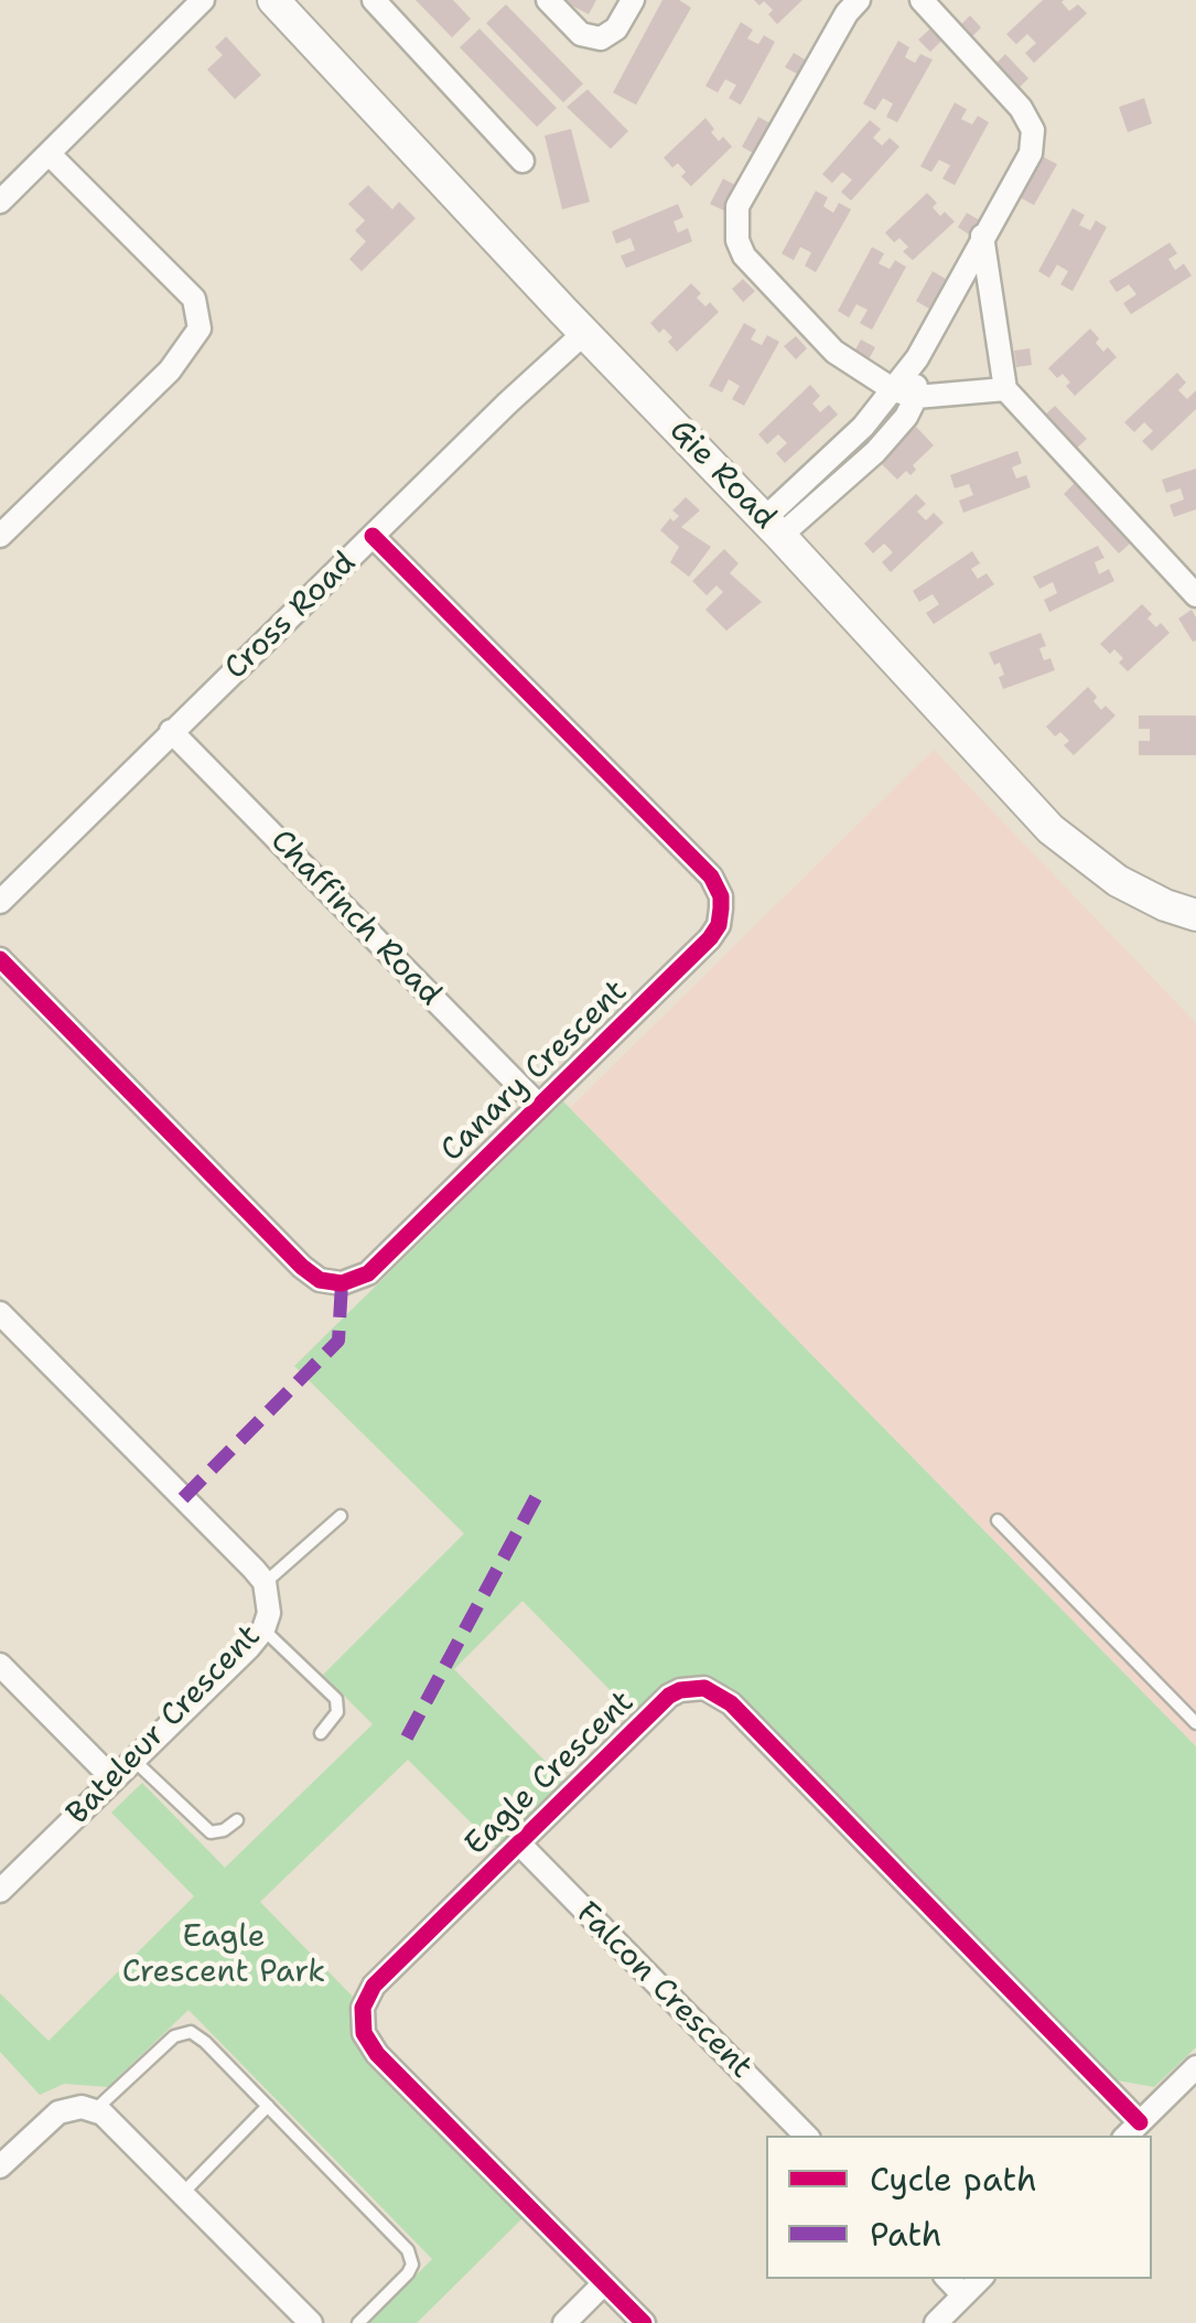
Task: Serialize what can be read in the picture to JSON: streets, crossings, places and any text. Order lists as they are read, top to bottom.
{
  "streets": {
    "street": [
      "Gie Road",
      "Cross Road",
      "Chaffinch Road",
      "Canary Crescent",
      "Bateleur Crescent",
      "Eagle Crescent",
      "Falcon Crescent"
    ]
  },
  "crossings": [
    ["Gie Road", "Cross Road"],
    ["Cross Road", "Chaffinch Road"],
    ["Cross Road", "Canary Crescent"],
    ["Chaffinch Road", "Canary Crescent"],
    ["Eagle Crescent", "Falcon Crescent"]
  ],
  "parks": ["Eagle Crescent Park"],
  "legend": ["Cycle path", "Path"]
}
